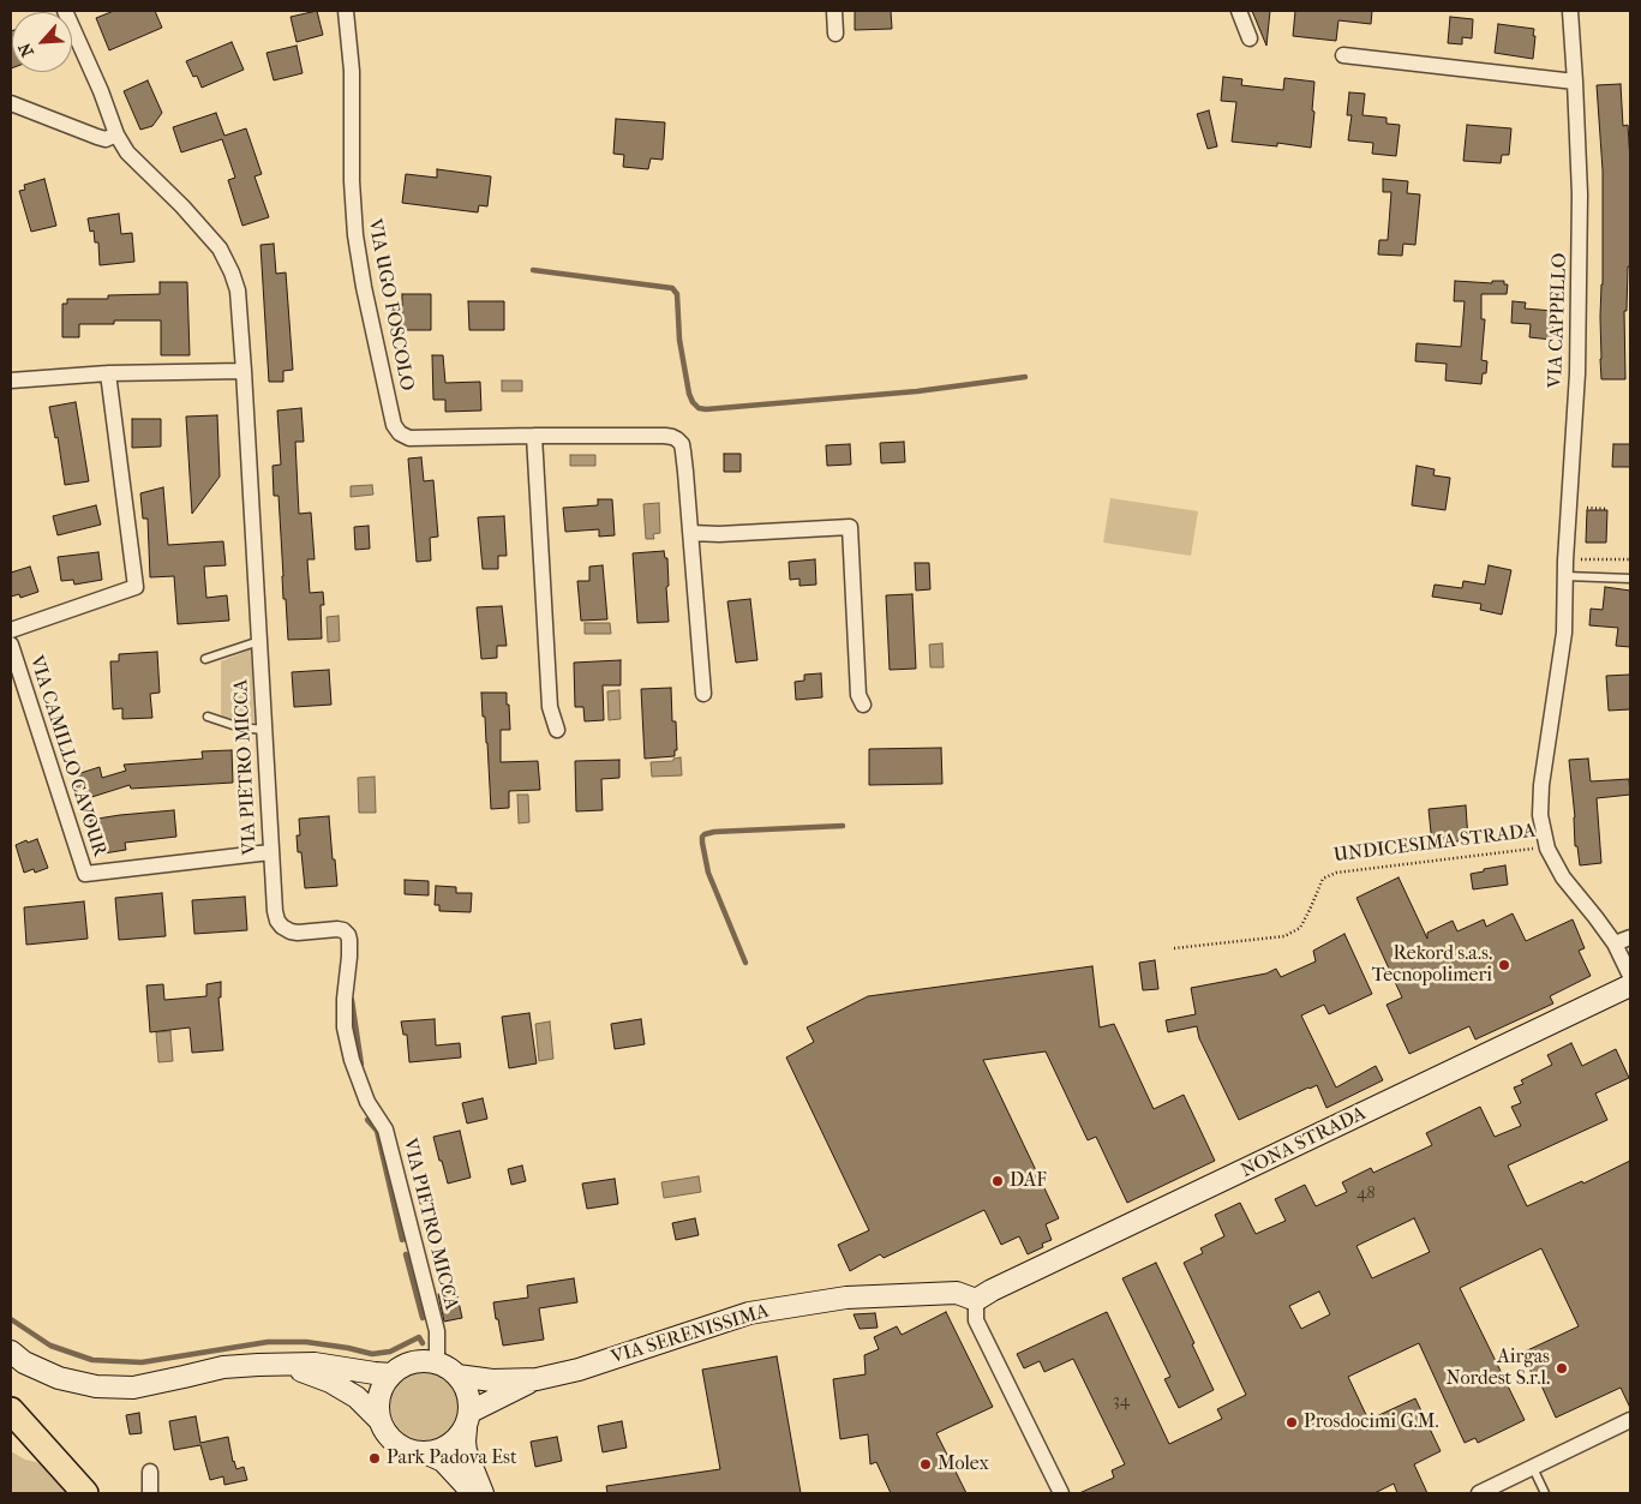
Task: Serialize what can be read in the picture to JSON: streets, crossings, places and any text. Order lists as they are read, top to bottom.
{
  "streets": {
    "street": [
      "VIA UGO FOSCOLO",
      "VIA CAPPELLO",
      "VIA CAMILLO CAVOUR",
      "VIA PIETRO MICCA",
      "UNDICESIMA STRADA",
      "NONA STRADA",
      "VIA SERENISSIMA"
    ]
  },
  "crossings": [
    ["VIA CAPPELLO", "UNDICESIMA STRADA"],
    ["VIA CAMILLO CAVOUR", "VIA PIETRO MICCA"],
    ["VIA PIETRO MICCA", "VIA SERENISSIMA"],
    ["NONA STRADA", "VIA SERENISSIMA"]
  ],
  "places": [
    "Rekord s.a.s. Tecnopolimeri",
    "DAF",
    "Airgas Nordest S.r.l.",
    "Prosdocimi G.M.",
    "Park Padova Est",
    "Molex"
  ],
  "house_numbers": ["48", "34"],
  "north": "bottom left"
}
